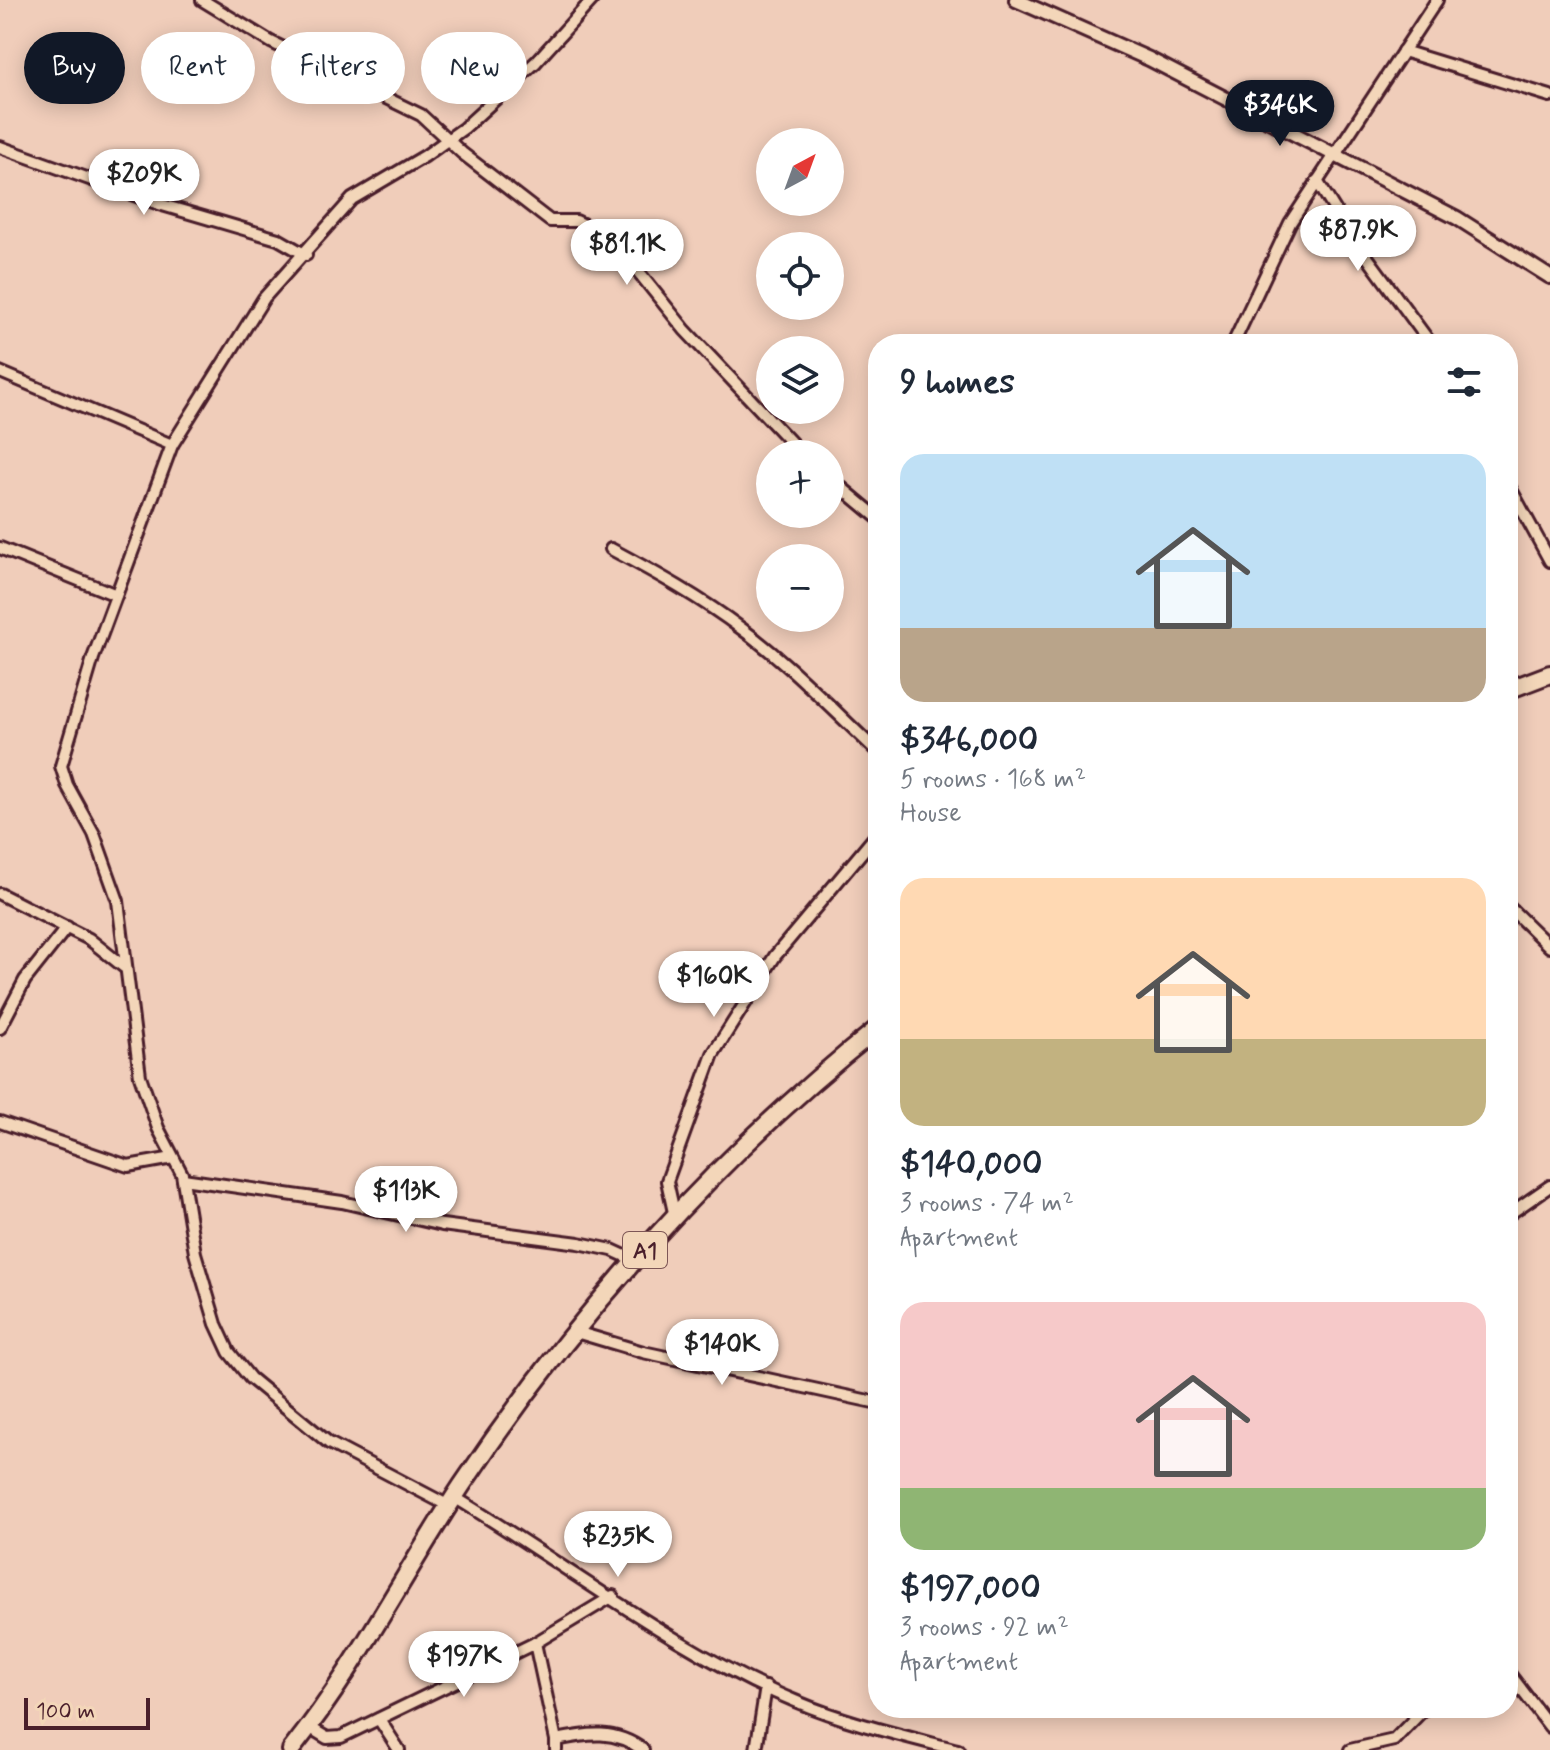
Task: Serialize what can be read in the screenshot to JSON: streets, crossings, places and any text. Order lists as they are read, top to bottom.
{
  "streets": {
    "highway": ["A1"]
  },
  "scale_bar": "100 m",
  "north": "top right",
  "page": {
    "chip": [
      "Buy",
      "Rent",
      "Filters",
      "New"
    ],
    "price": [
      "$346K",
      "$209K",
      "$87.9K",
      "$81.1K",
      "$160K",
      "$113K",
      "$140K",
      "$235K",
      "$197K"
    ],
    "map_buttons": ["+", "−"],
    "heading": "9 homes",
    "list": [
      {
        "name": "$346,000",
        "note": "5 rooms · 168 m² · House"
      },
      {
        "name": "$140,000",
        "note": "3 rooms · 74 m² · Apartment"
      },
      {
        "name": "$197,000",
        "note": "3 rooms · 92 m² · Apartment"
      }
    ],
    "scale": "100 m"
  }
}
